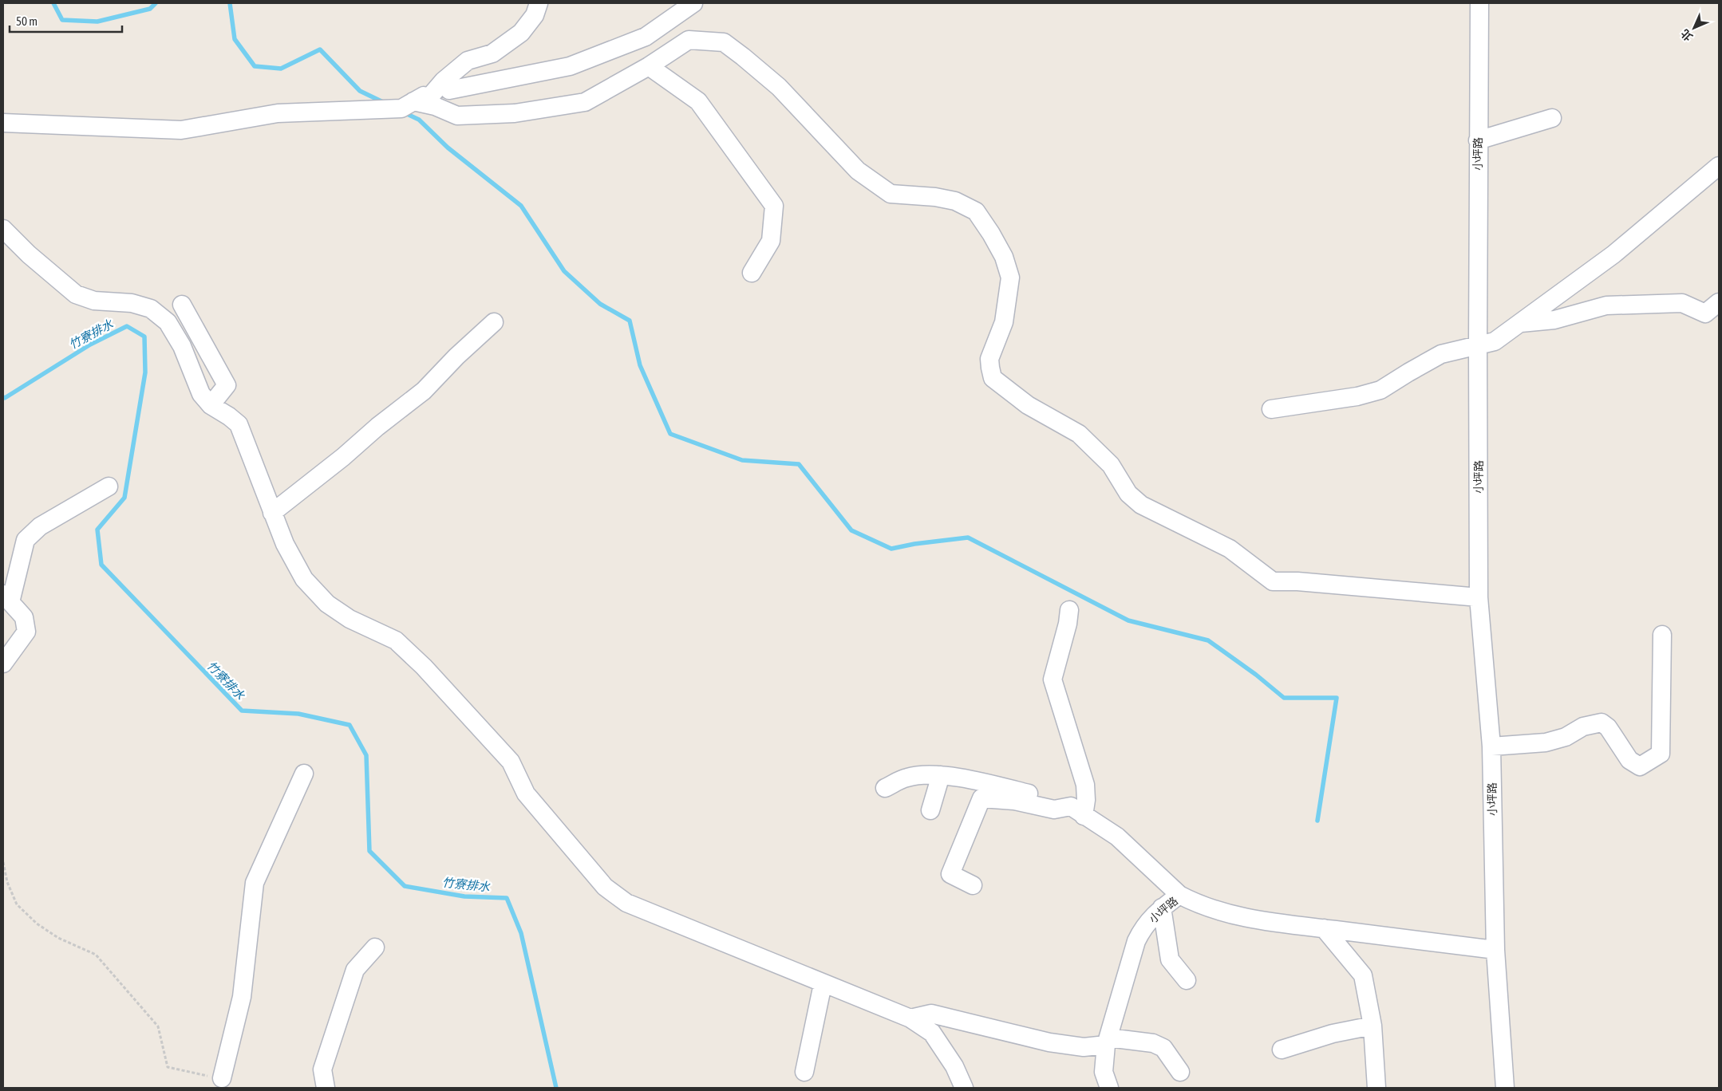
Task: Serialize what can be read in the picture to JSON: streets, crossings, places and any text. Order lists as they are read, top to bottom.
{
  "streets": {
    "street": ["小坪路"]
  },
  "water": ["竹寮排水"],
  "scale_bar": "50 m",
  "north": "bottom left"
}
